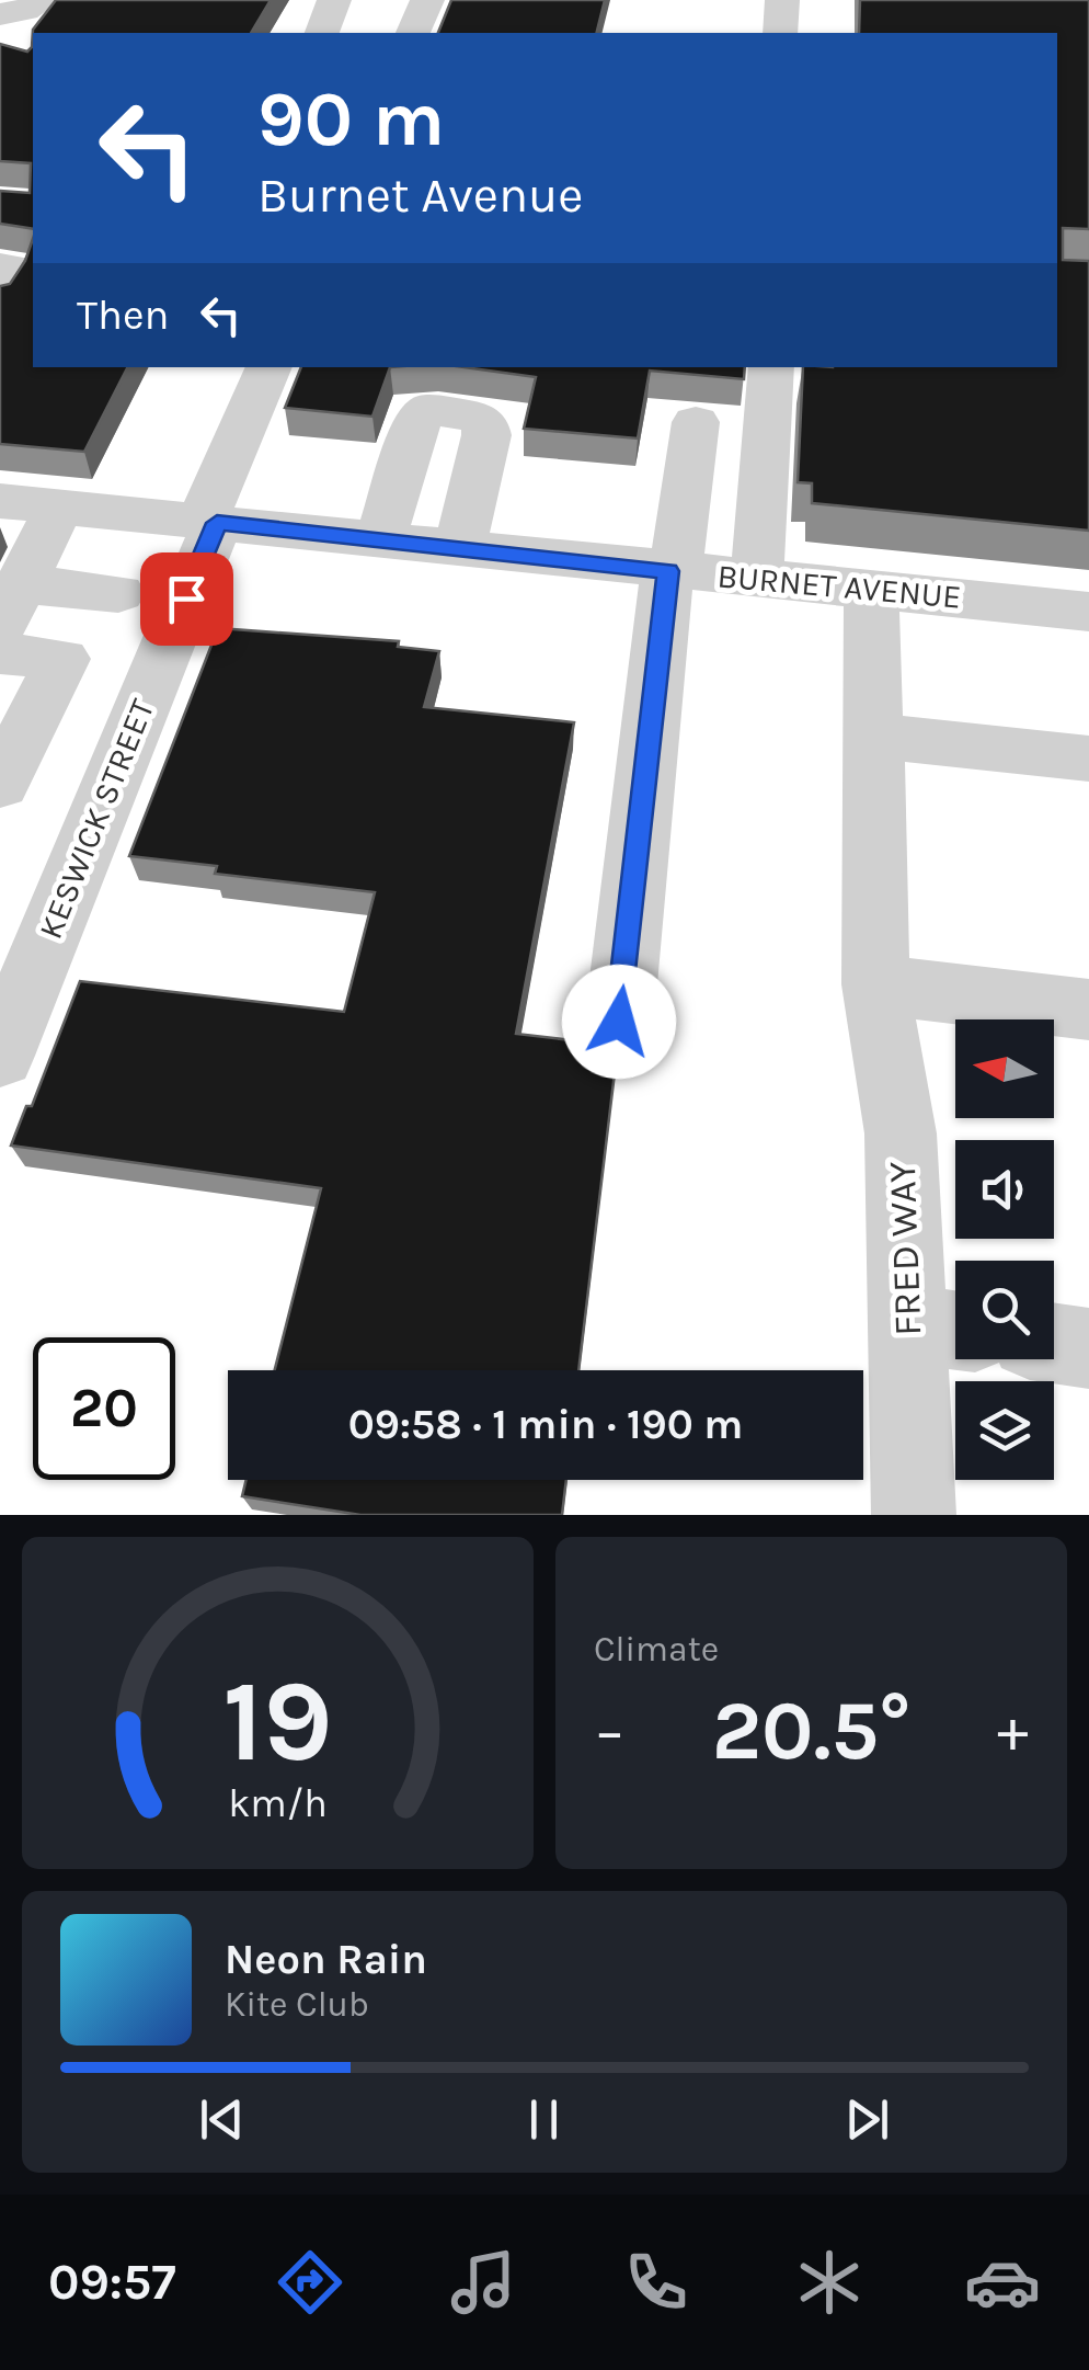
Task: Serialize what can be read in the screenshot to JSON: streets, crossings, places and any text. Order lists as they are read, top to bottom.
{
  "streets": {
    "street": ["BURNET AVENUE", "KESWICK STREET", "FRED WAY"]
  },
  "crossings": [
    ["BURNET AVENUE", "KESWICK STREET"],
    ["BURNET AVENUE", "FRED WAY"]
  ],
  "north": "left",
  "page": {
    "turn": ["90 m", "Burnet Avenue"],
    "then": "Then",
    "limit": "20",
    "trip": "09:58 · 1 min · 190 m",
    "tile": "Climate",
    "heat": ["−", "20.5°", "+"],
    "song": ["Neon Rain", "Kite Club"],
    "tabs": "09:57",
    "gauge": ["19", "km/h"]
  }
}
